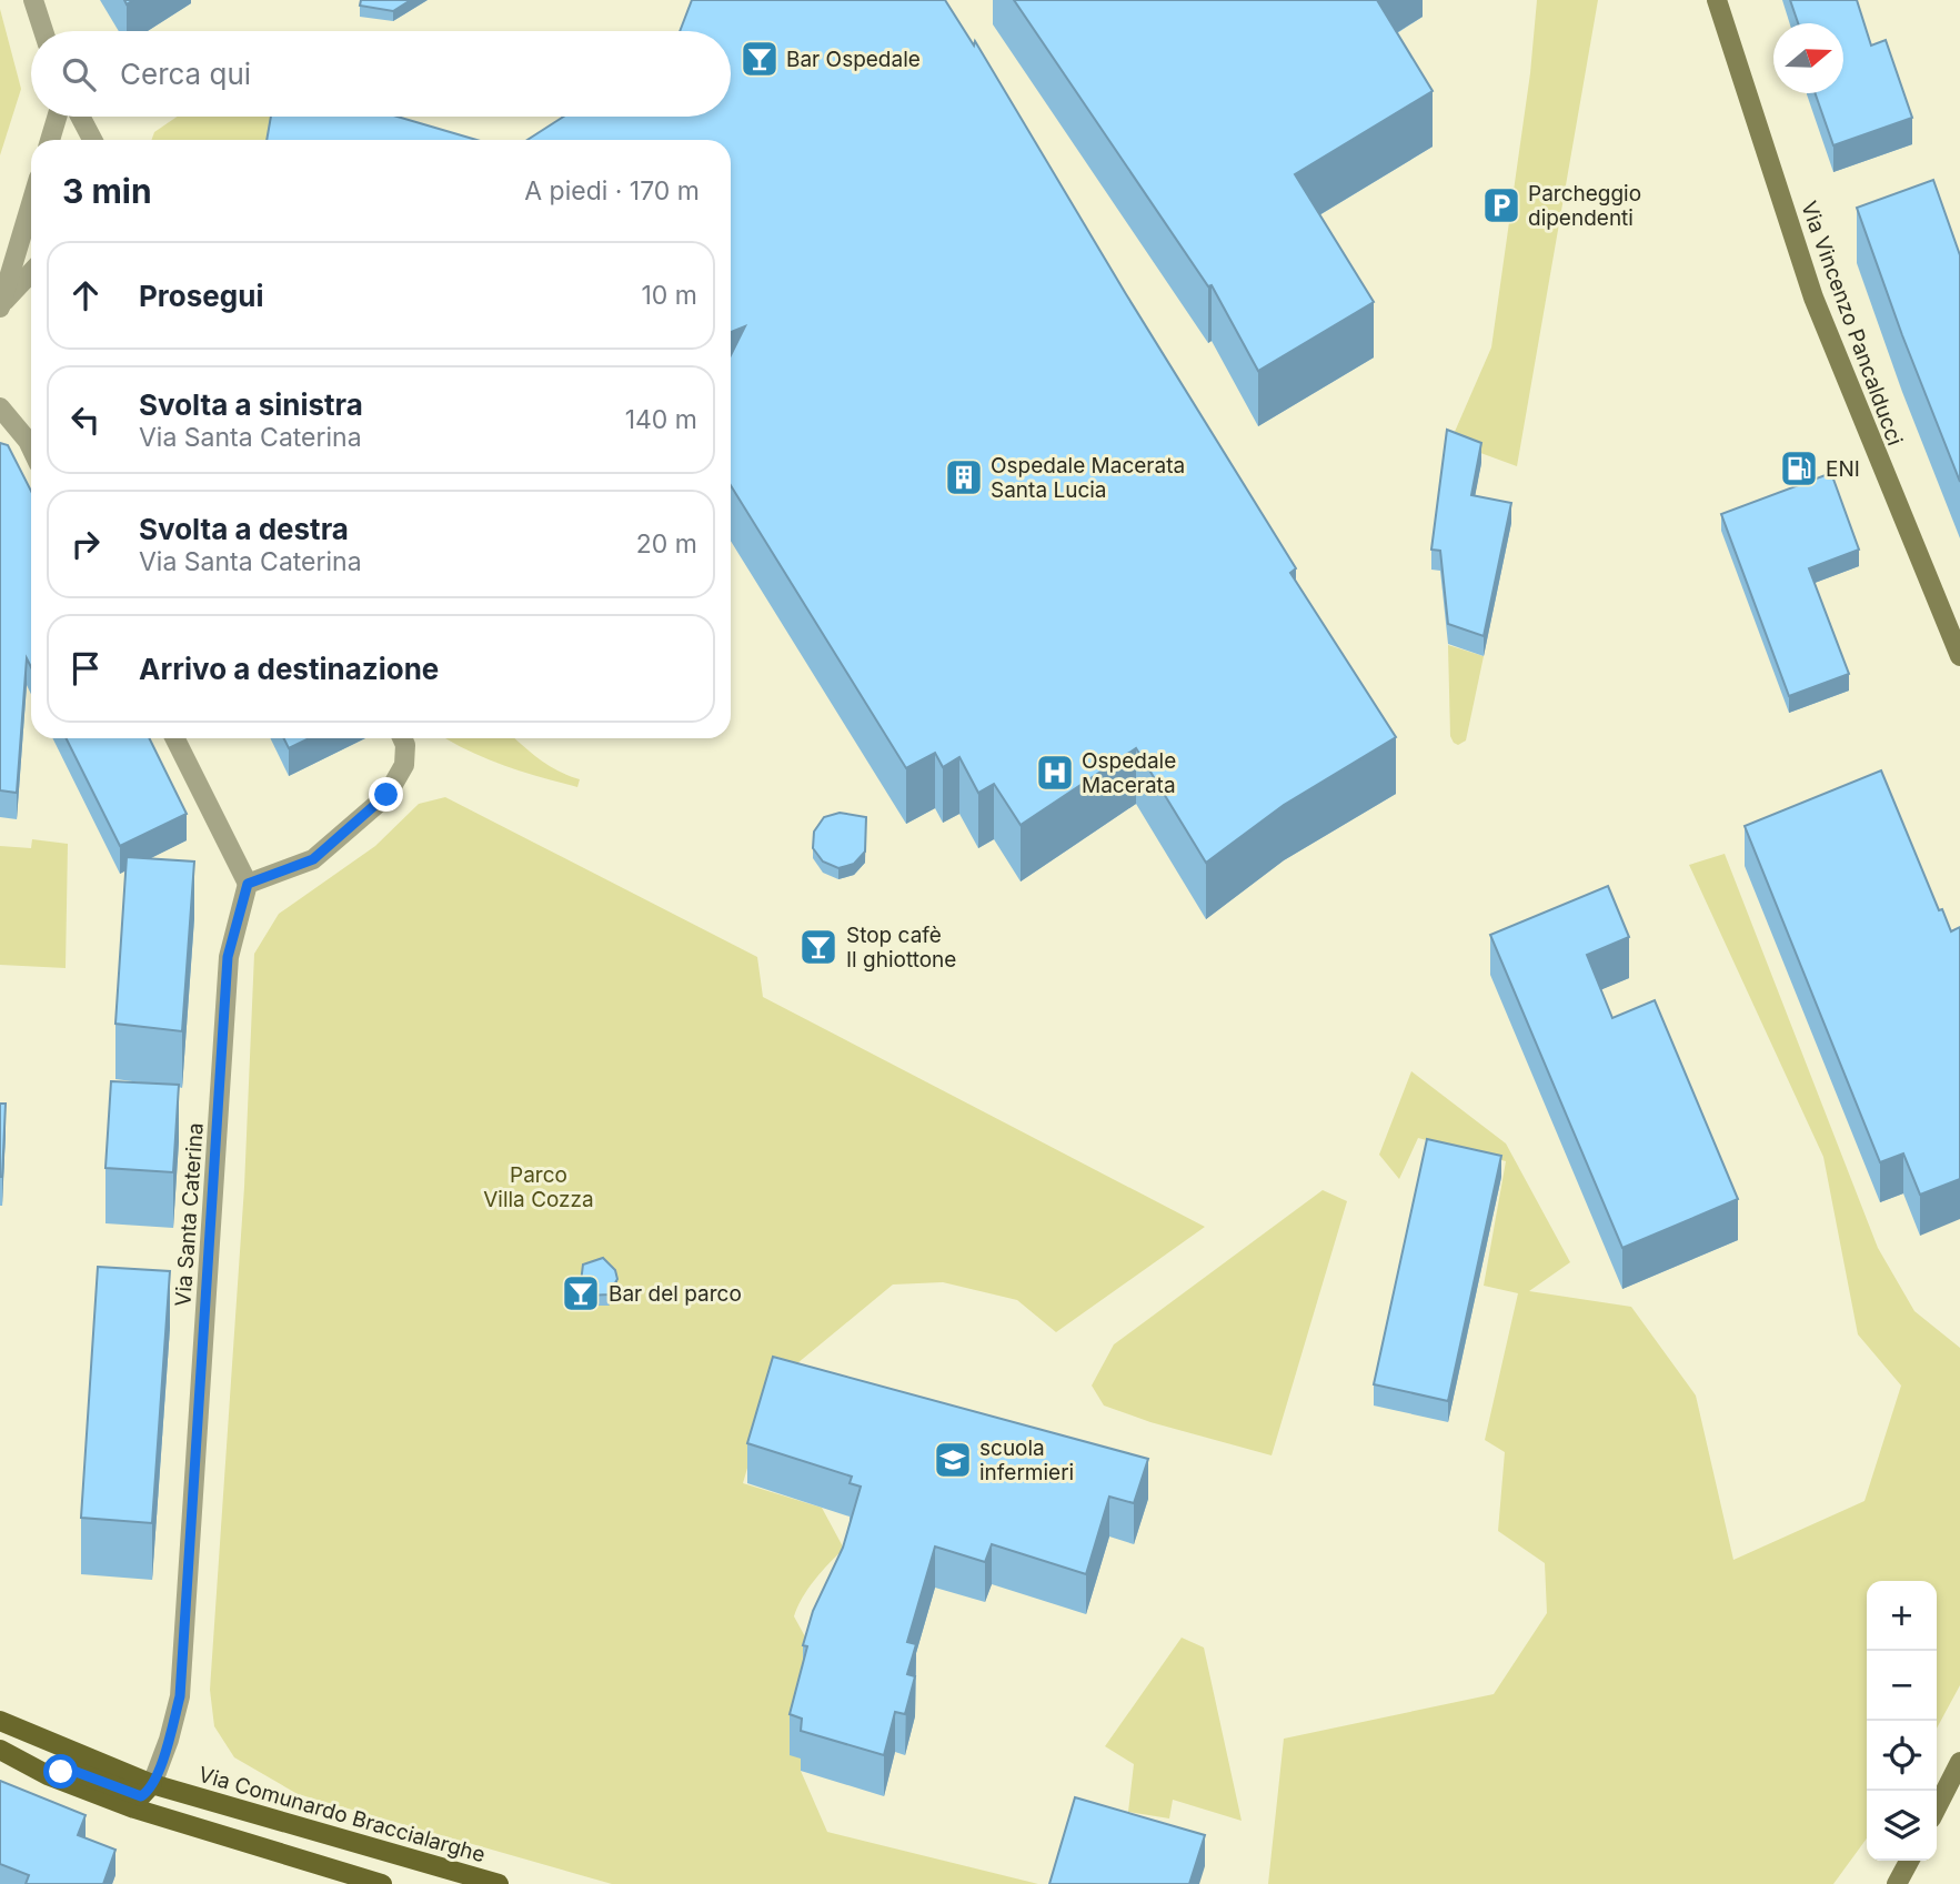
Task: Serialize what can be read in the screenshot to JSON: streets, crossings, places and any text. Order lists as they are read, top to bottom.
{
  "streets": {
    "main road": ["Via Vincenzo Pancalducci", "Via Comunardo Braccialarghe"],
    "street": ["Via Santa Caterina"]
  },
  "crossings": [
    ["Via Santa Caterina", "Via Comunardo Braccialarghe"]
  ],
  "parks": ["Parco Villa Cozza"],
  "places": {
    "bar": ["Bar Ospedale", "Stop cafè Il ghiottone", "Bar del parco"],
    "parking": ["Parcheggio dipendenti"],
    "fuel station": ["ENI"],
    "building": ["Ospedale Macerata Santa Lucia"],
    "hospital": ["Ospedale Macerata"],
    "school or university": ["scuola infermieri"]
  },
  "north": "right",
  "page": {
    "search": "Cerca qui",
    "heading": ["3 min", "A piedi · 170 m"],
    "list": [
      ["Prosegui", "10 m"],
      ["Svolta a sinistra", "Via Santa Caterina", "140 m"],
      ["Svolta a destra", "Via Santa Caterina", "20 m"],
      "Arrivo a destinazione"
    ],
    "map_buttons": ["+", "−"]
  }
}
